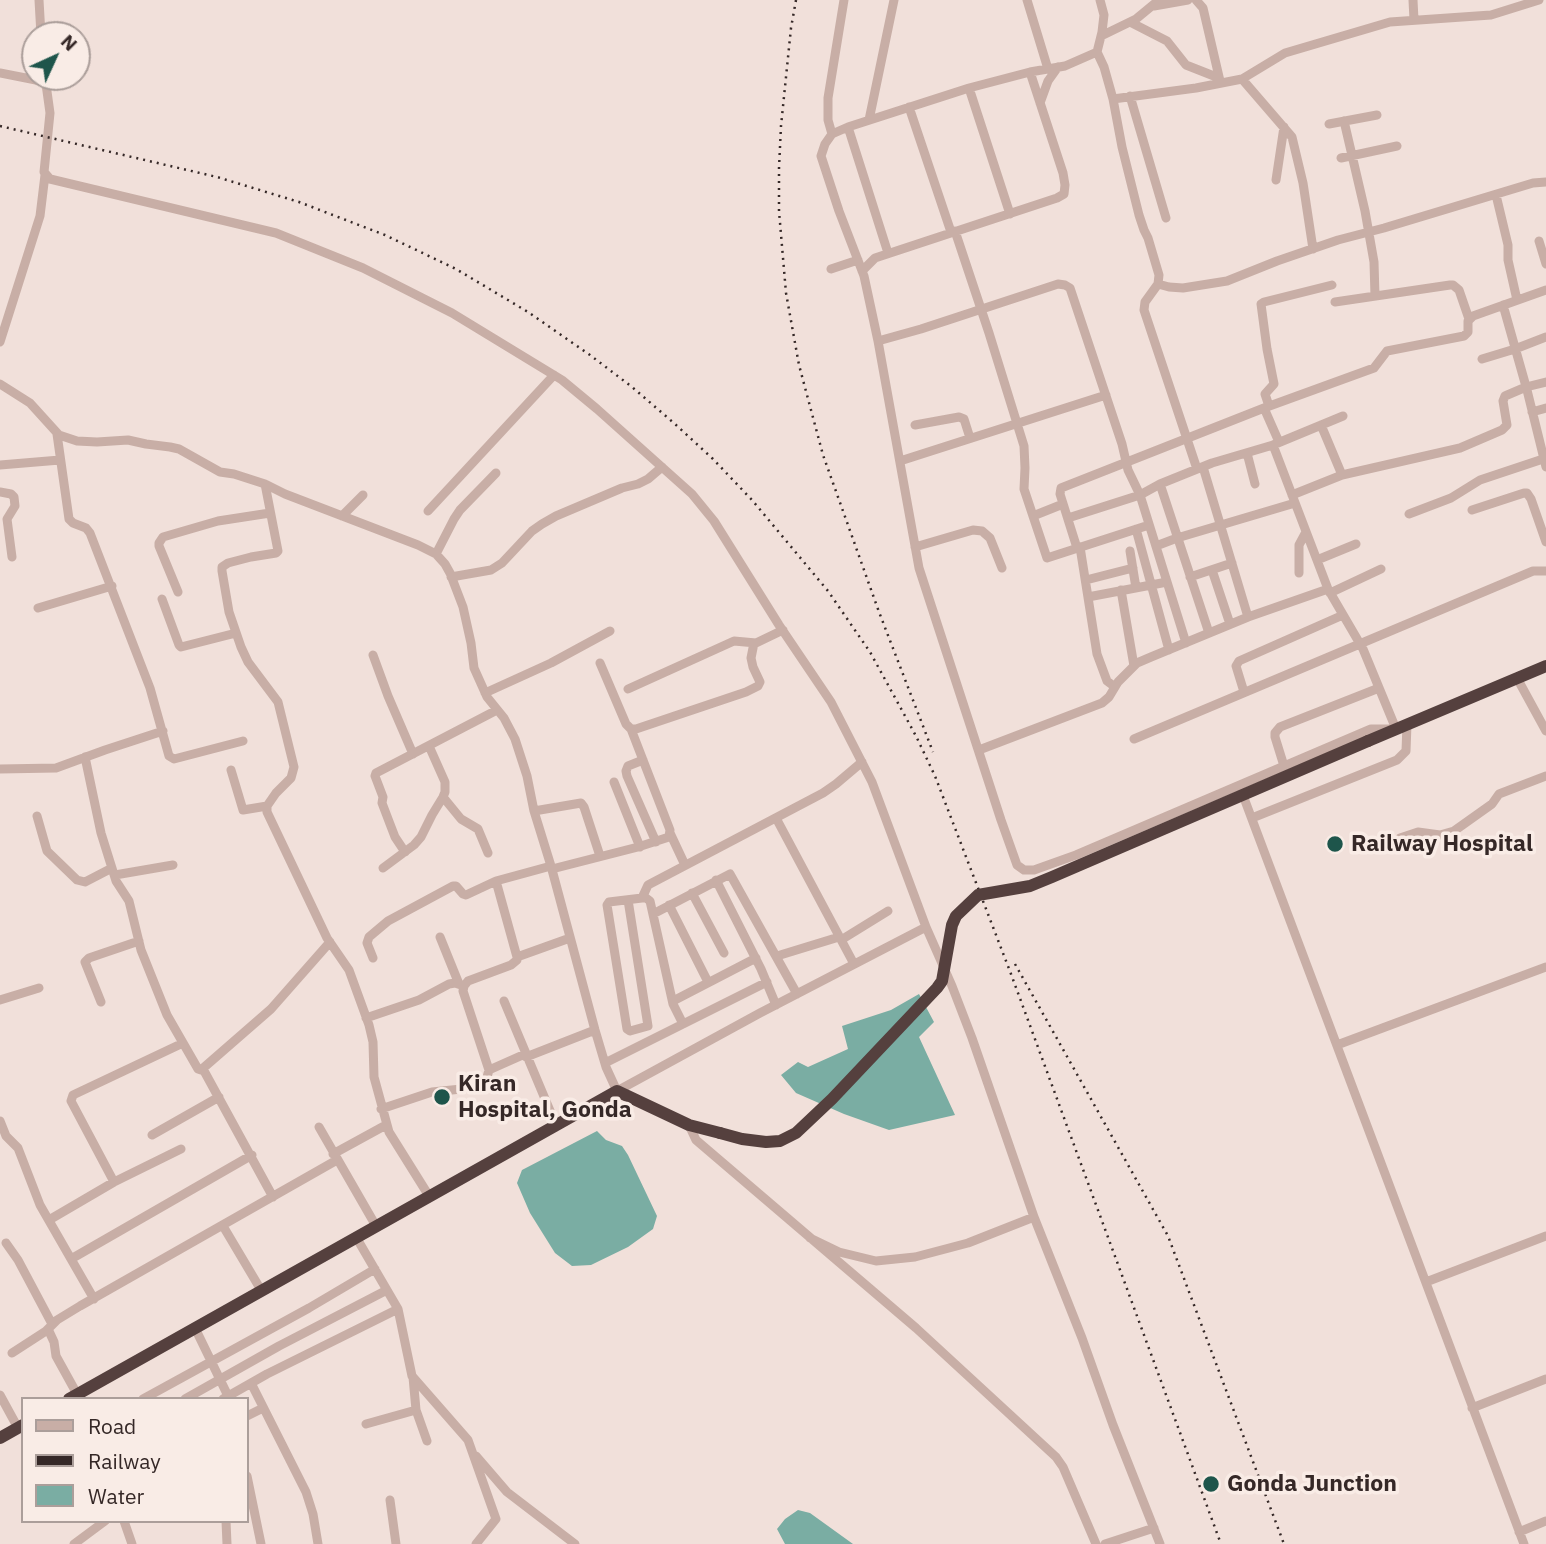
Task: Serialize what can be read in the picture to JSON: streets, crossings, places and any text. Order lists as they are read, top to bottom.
{
  "places": ["Railway Hospital", "Kiran Hospital, Gonda", "Gonda Junction"],
  "legend": ["Road", "Railway", "Water"],
  "north": "top right"
}
